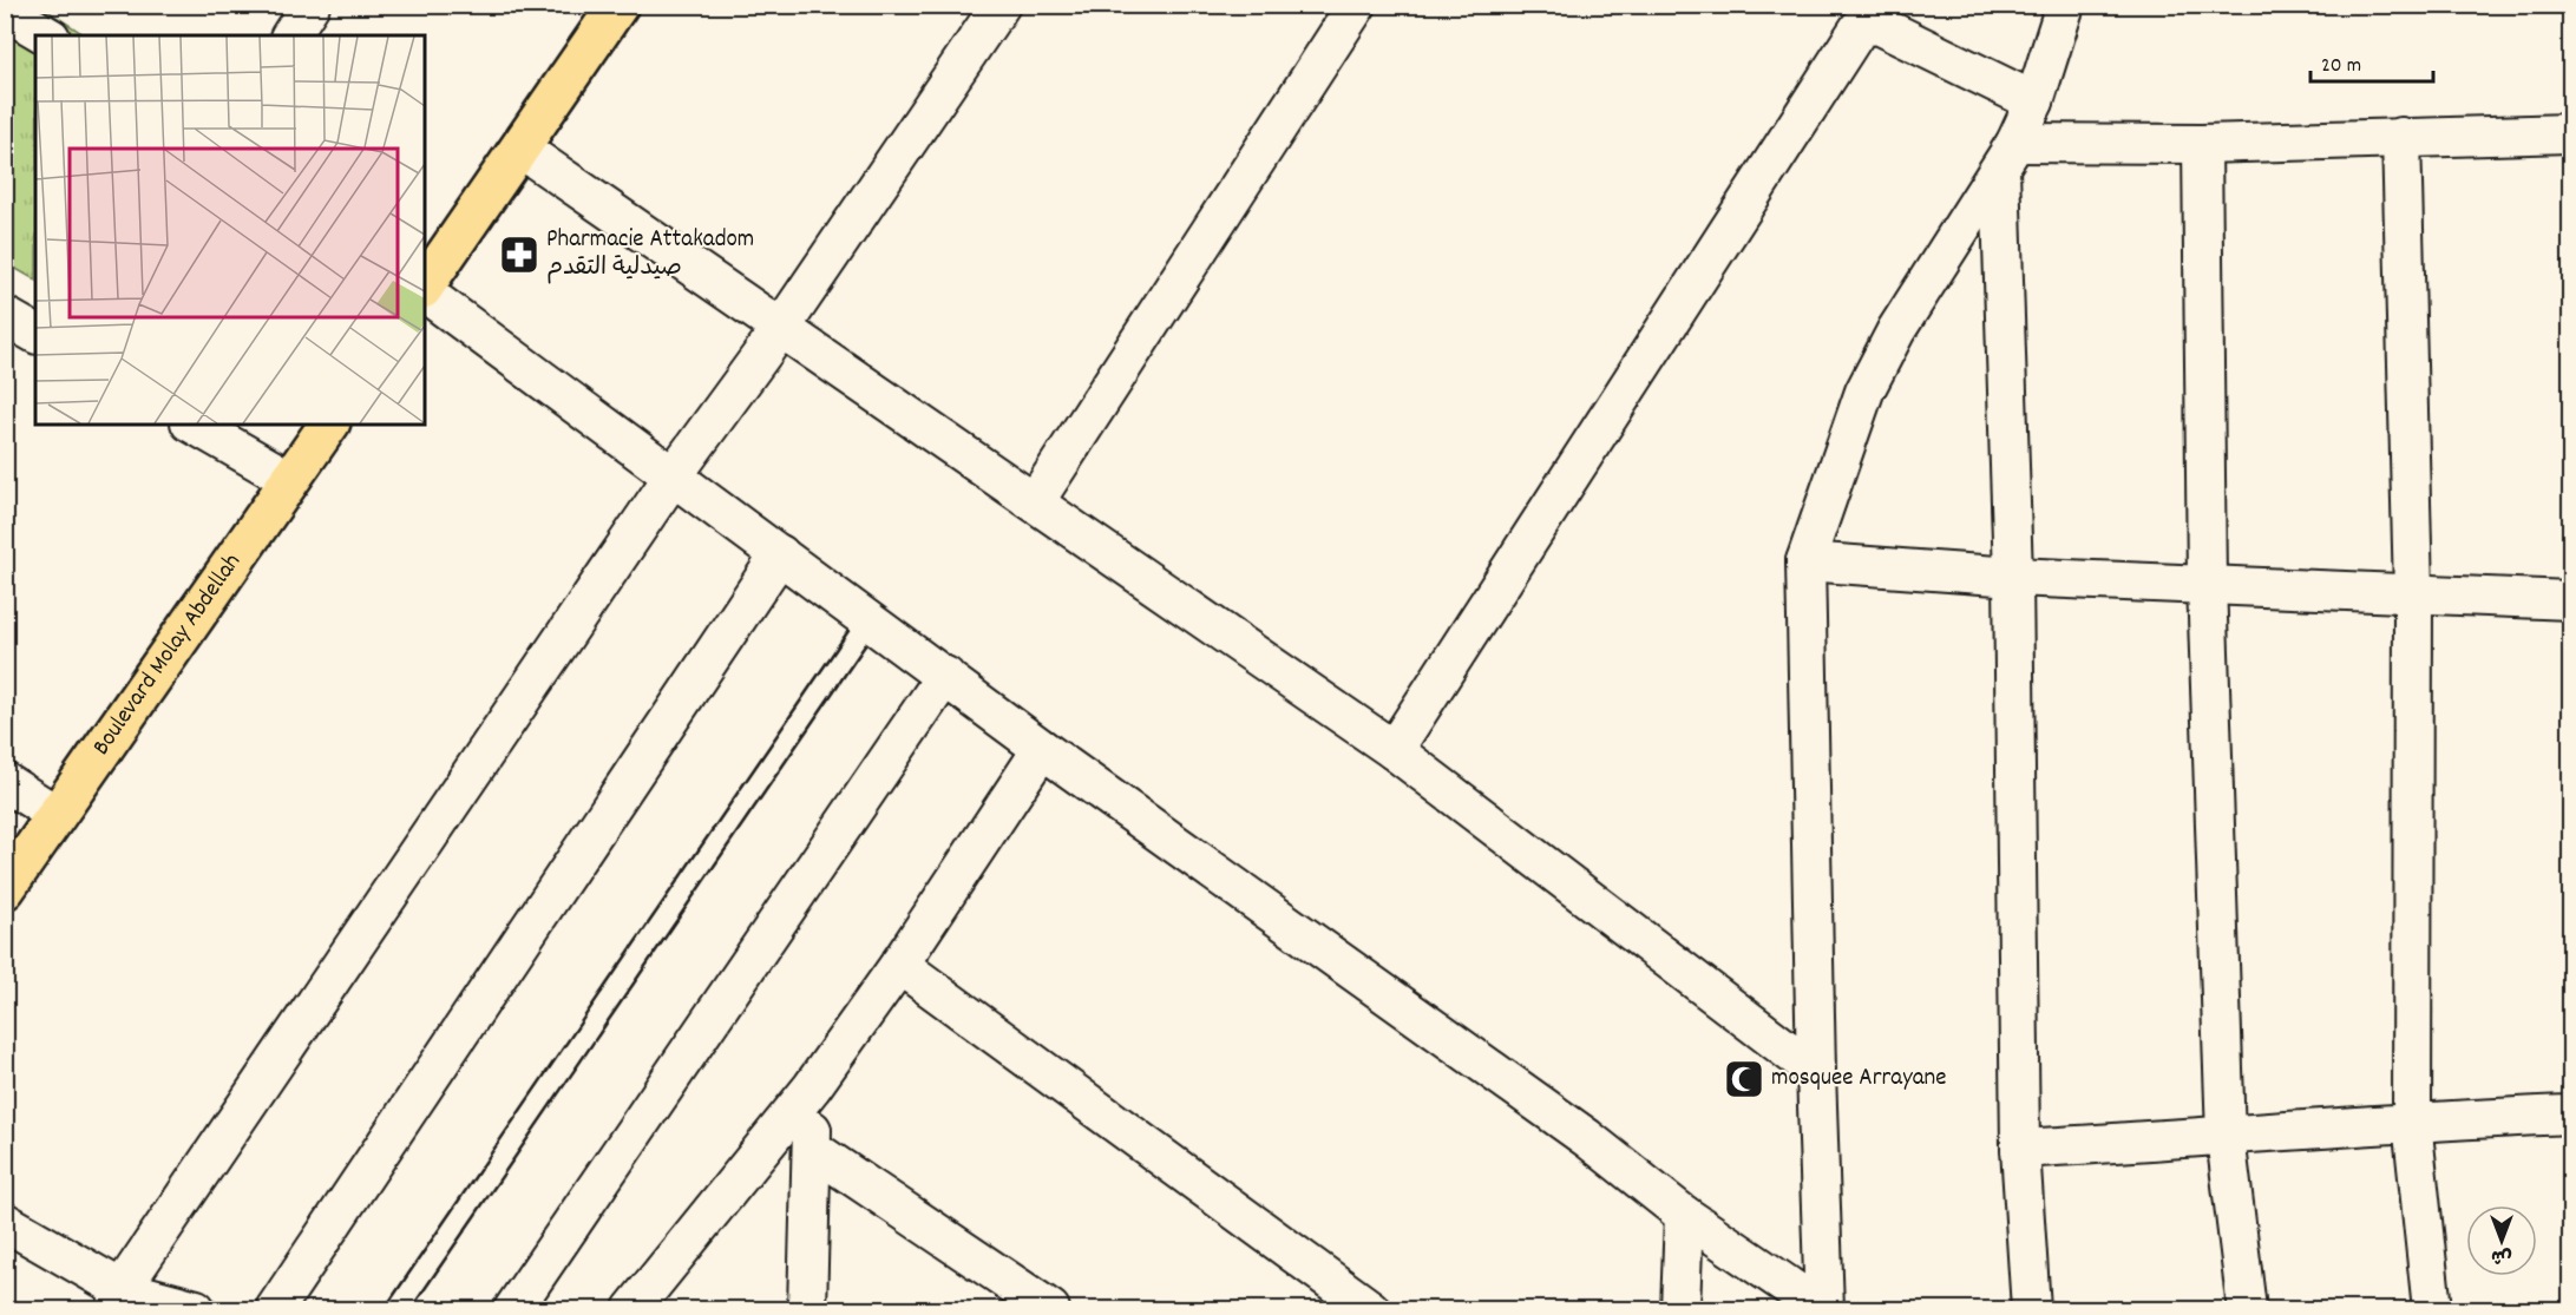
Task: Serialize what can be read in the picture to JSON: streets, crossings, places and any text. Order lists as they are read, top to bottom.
{
  "streets": {
    "main road": ["Boulevard Molay Abdellah"]
  },
  "places": {
    "pharmacy": ["Pharmacie Attakadom صيدلية التقدم"],
    "mosque": ["mosquee Arrayane"]
  },
  "scale_bar": "20 m",
  "north": "bottom"
}
